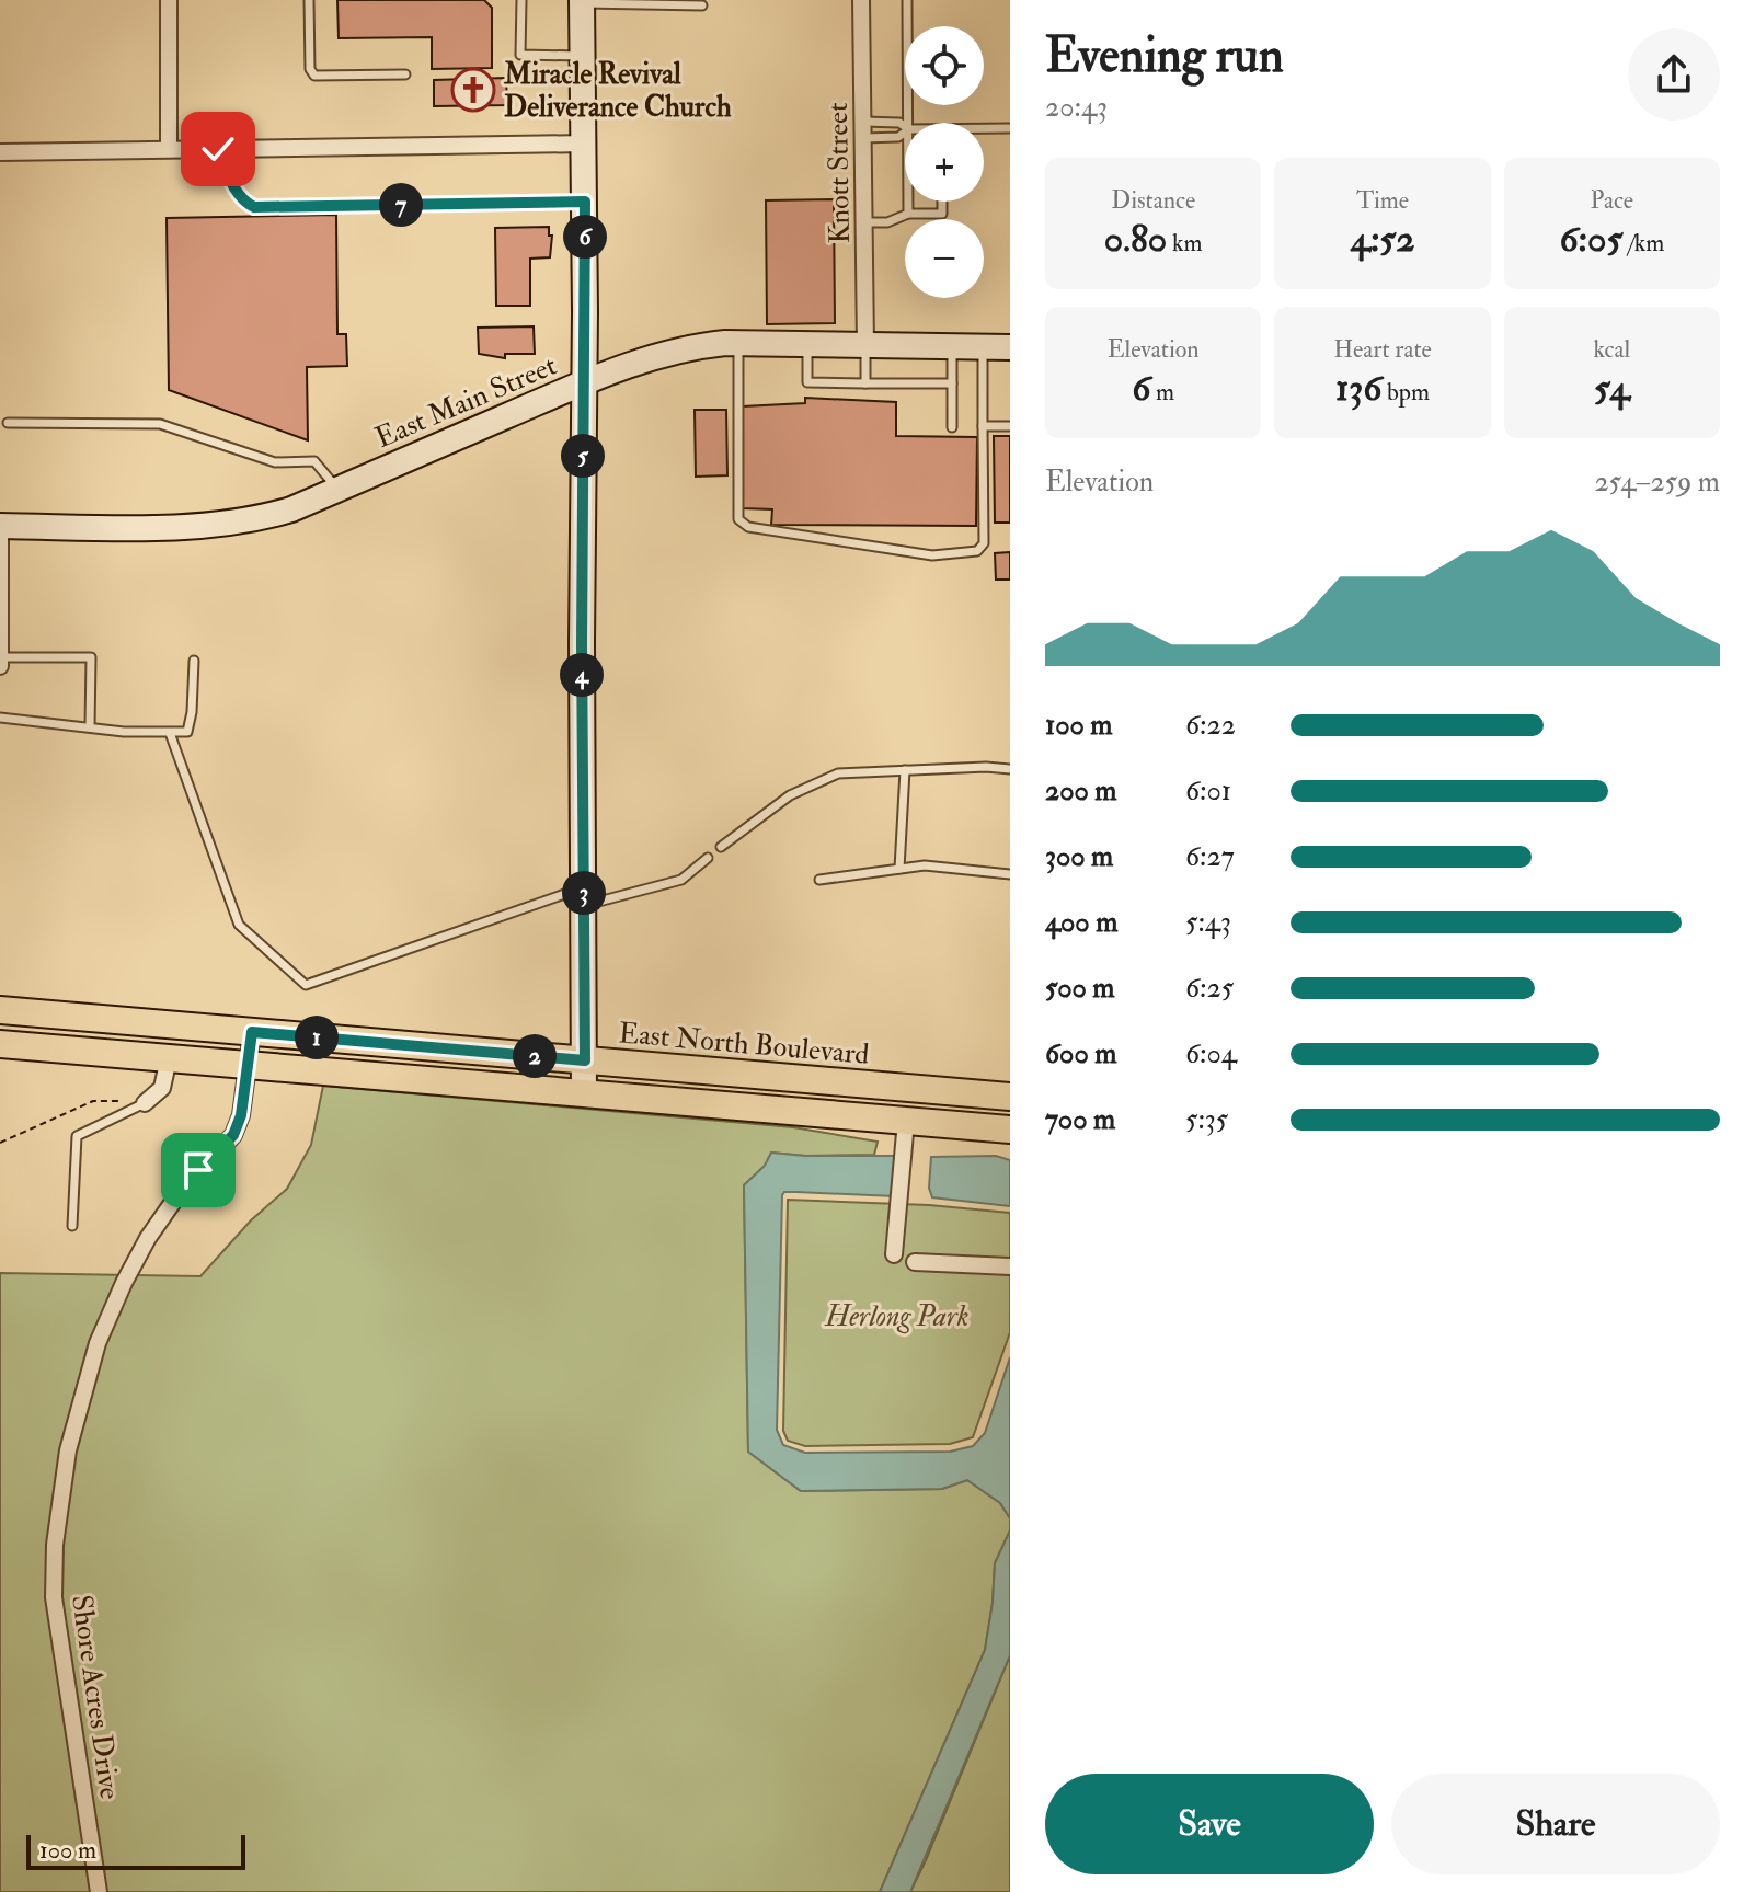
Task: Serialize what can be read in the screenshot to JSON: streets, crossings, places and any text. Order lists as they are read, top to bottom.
{
  "streets": {
    "main road": ["East North Boulevard"],
    "street": ["Knott Street", "East Main Street", "Shore Acres Drive"]
  },
  "crossings": [
    ["Knott Street", "East Main Street"],
    ["East North Boulevard", "Shore Acres Drive"]
  ],
  "parks": ["Herlong Park"],
  "places": {
    "church": ["Miracle Revival Deliverance Church"]
  },
  "scale_bar": "100 m",
  "page": {
    "heading": ["Evening run", "20:43"],
    "map_buttons": ["+", "−"],
    "stats": [
      ["Distance", "0.80 km"],
      ["Time", "4:52"],
      ["Pace", "6:05 /km"],
      ["Elevation", "6 m"],
      ["Heart rate", "136 bpm"],
      ["kcal", "54"]
    ],
    "pins": [
      "7",
      "6",
      "5",
      "4",
      "3",
      "1",
      "2"
    ],
    "chart": ["Elevation", "254–259 m"],
    "list": [
      {
        "name": "100 m",
        "note": "6:22"
      },
      {
        "name": "200 m",
        "note": "6:01"
      },
      {
        "name": "300 m",
        "note": "6:27"
      },
      {
        "name": "400 m",
        "note": "5:43"
      },
      {
        "name": "500 m",
        "note": "6:25"
      },
      {
        "name": "600 m",
        "note": "6:04"
      },
      {
        "name": "700 m",
        "note": "5:35"
      }
    ],
    "buttons": ["Save", "Share"],
    "scale": "100 m"
  }
}
